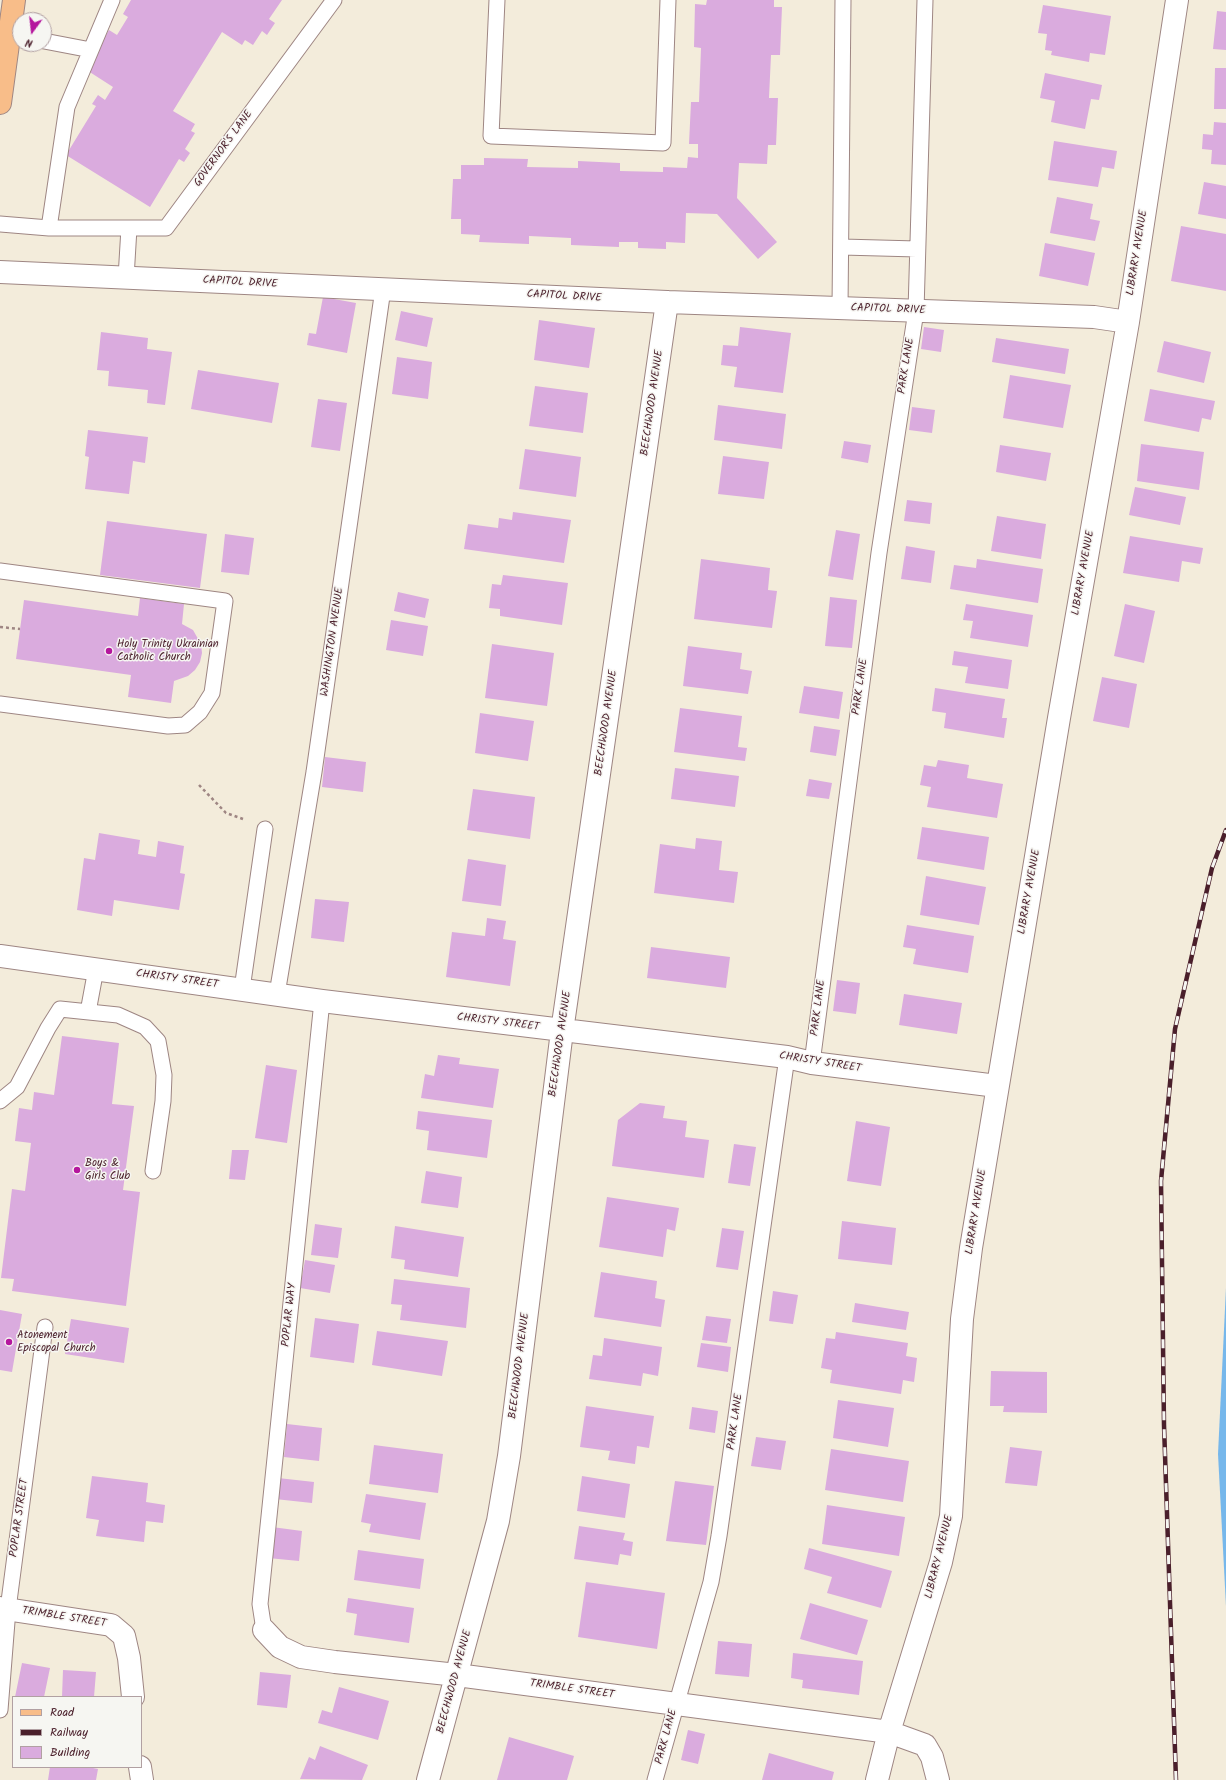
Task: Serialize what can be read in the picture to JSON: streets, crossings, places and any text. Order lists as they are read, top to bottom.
{
  "streets": {
    "street": [
      "LIBRARY AVENUE",
      "CAPITOL DRIVE",
      "BEECHWOOD AVENUE",
      "CHRISTY STREET",
      "TRIMBLE STREET"
    ],
    "lane": [
      "GOVERNOR'S LANE",
      "PARK LANE",
      "WASHINGTON AVENUE",
      "POPLAR WAY",
      "POPLAR STREET"
    ]
  },
  "crossings": [
    ["LIBRARY AVENUE", "CAPITOL DRIVE"],
    ["LIBRARY AVENUE", "CHRISTY STREET"],
    ["LIBRARY AVENUE", "TRIMBLE STREET"],
    ["CAPITOL DRIVE", "PARK LANE"],
    ["CAPITOL DRIVE", "BEECHWOOD AVENUE"],
    ["CAPITOL DRIVE", "WASHINGTON AVENUE"],
    ["PARK LANE", "CHRISTY STREET"],
    ["PARK LANE", "TRIMBLE STREET"],
    ["BEECHWOOD AVENUE", "CHRISTY STREET"],
    ["BEECHWOOD AVENUE", "TRIMBLE STREET"],
    ["WASHINGTON AVENUE", "CHRISTY STREET"],
    ["CHRISTY STREET", "POPLAR WAY"],
    ["POPLAR WAY", "TRIMBLE STREET"],
    ["POPLAR STREET", "TRIMBLE STREET"]
  ],
  "places": ["Holy Trinity Ukrainian Catholic Church", "Boys & Girls Club", "Atonement Episcopal Church"],
  "legend": ["Road", "Railway", "Building"],
  "north": "bottom"
}
